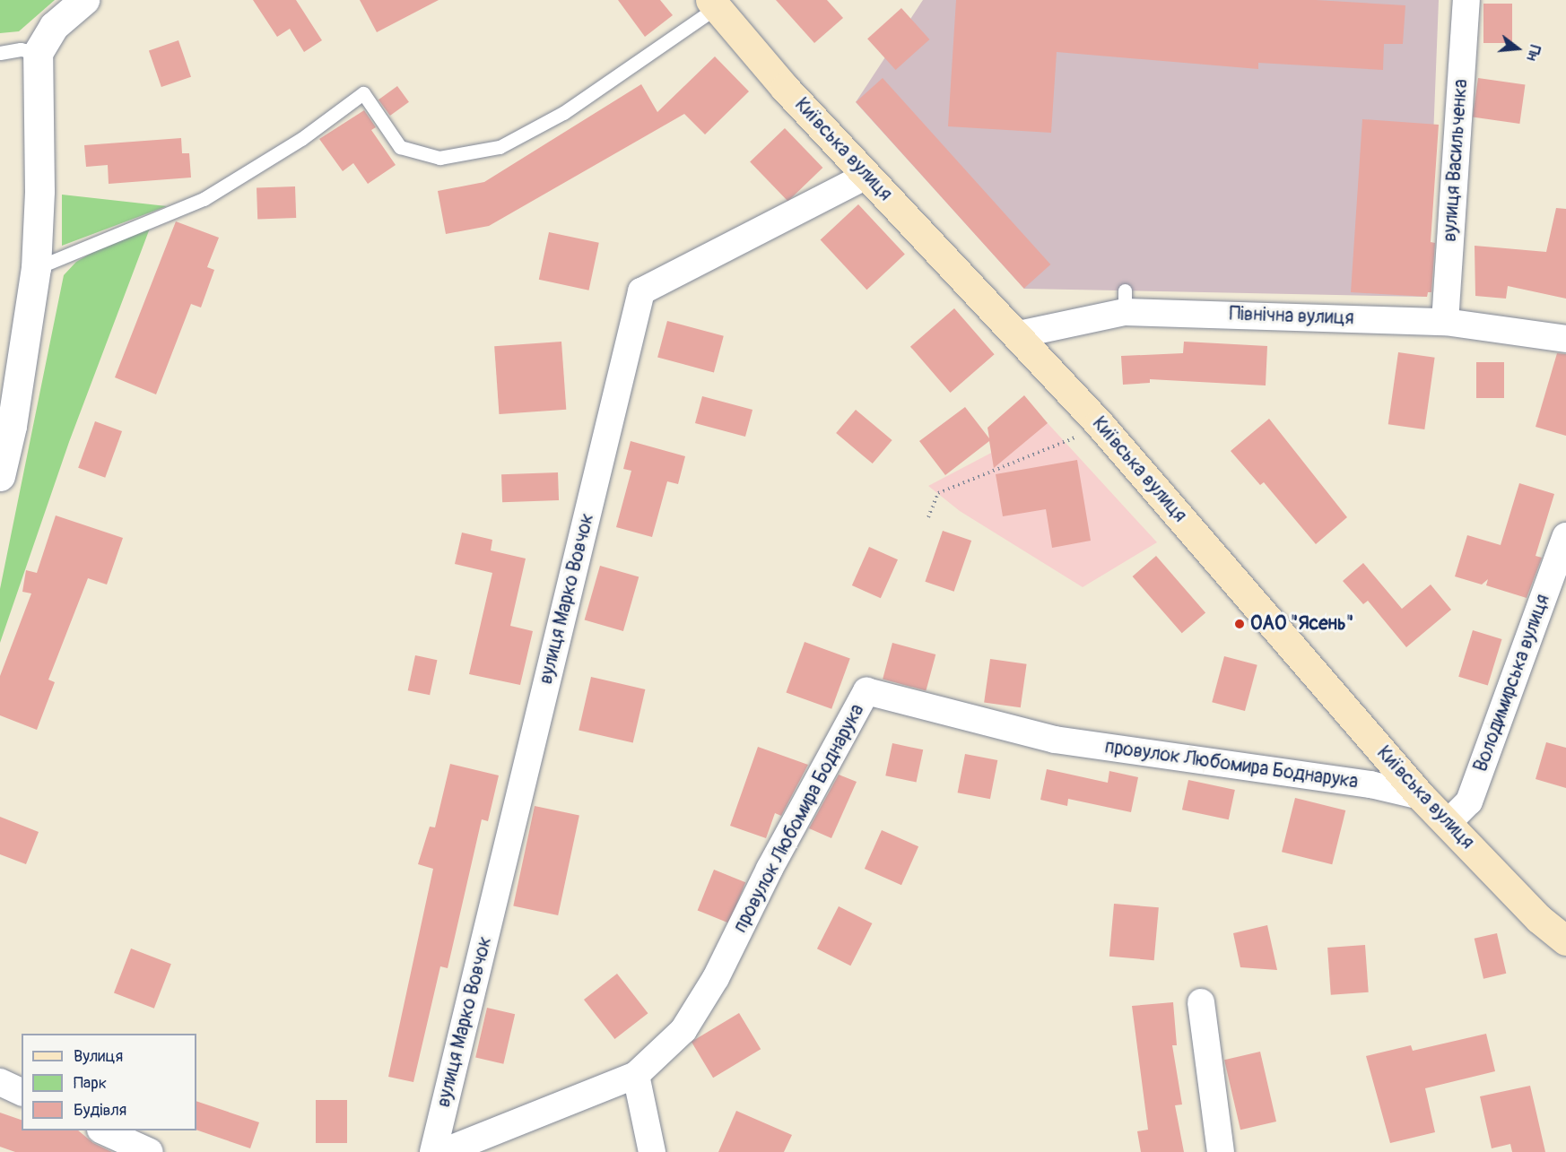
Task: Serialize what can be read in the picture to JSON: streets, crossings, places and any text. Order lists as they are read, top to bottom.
{
  "streets": {
    "main road": ["Київська вулиця"],
    "street": [
      "вулиця Васильченка",
      "Північна вулиця",
      "вулиця Марко Вовчок",
      "Володимирська вулиця",
      "провулок Любомира Боднарука"
    ]
  },
  "crossings": [
    ["Київська вулиця", "Північна вулиця"],
    ["Київська вулиця", "вулиця Марко Вовчок"],
    ["Київська вулиця", "Володимирська вулиця"],
    ["Київська вулиця", "провулок Любомира Боднарука"],
    ["вулиця Васильченка", "Північна вулиця"]
  ],
  "places": ["ОАО \"Ясень\""],
  "legend": ["Вулиця", "Парк", "Будівля"],
  "north": "right"
}
